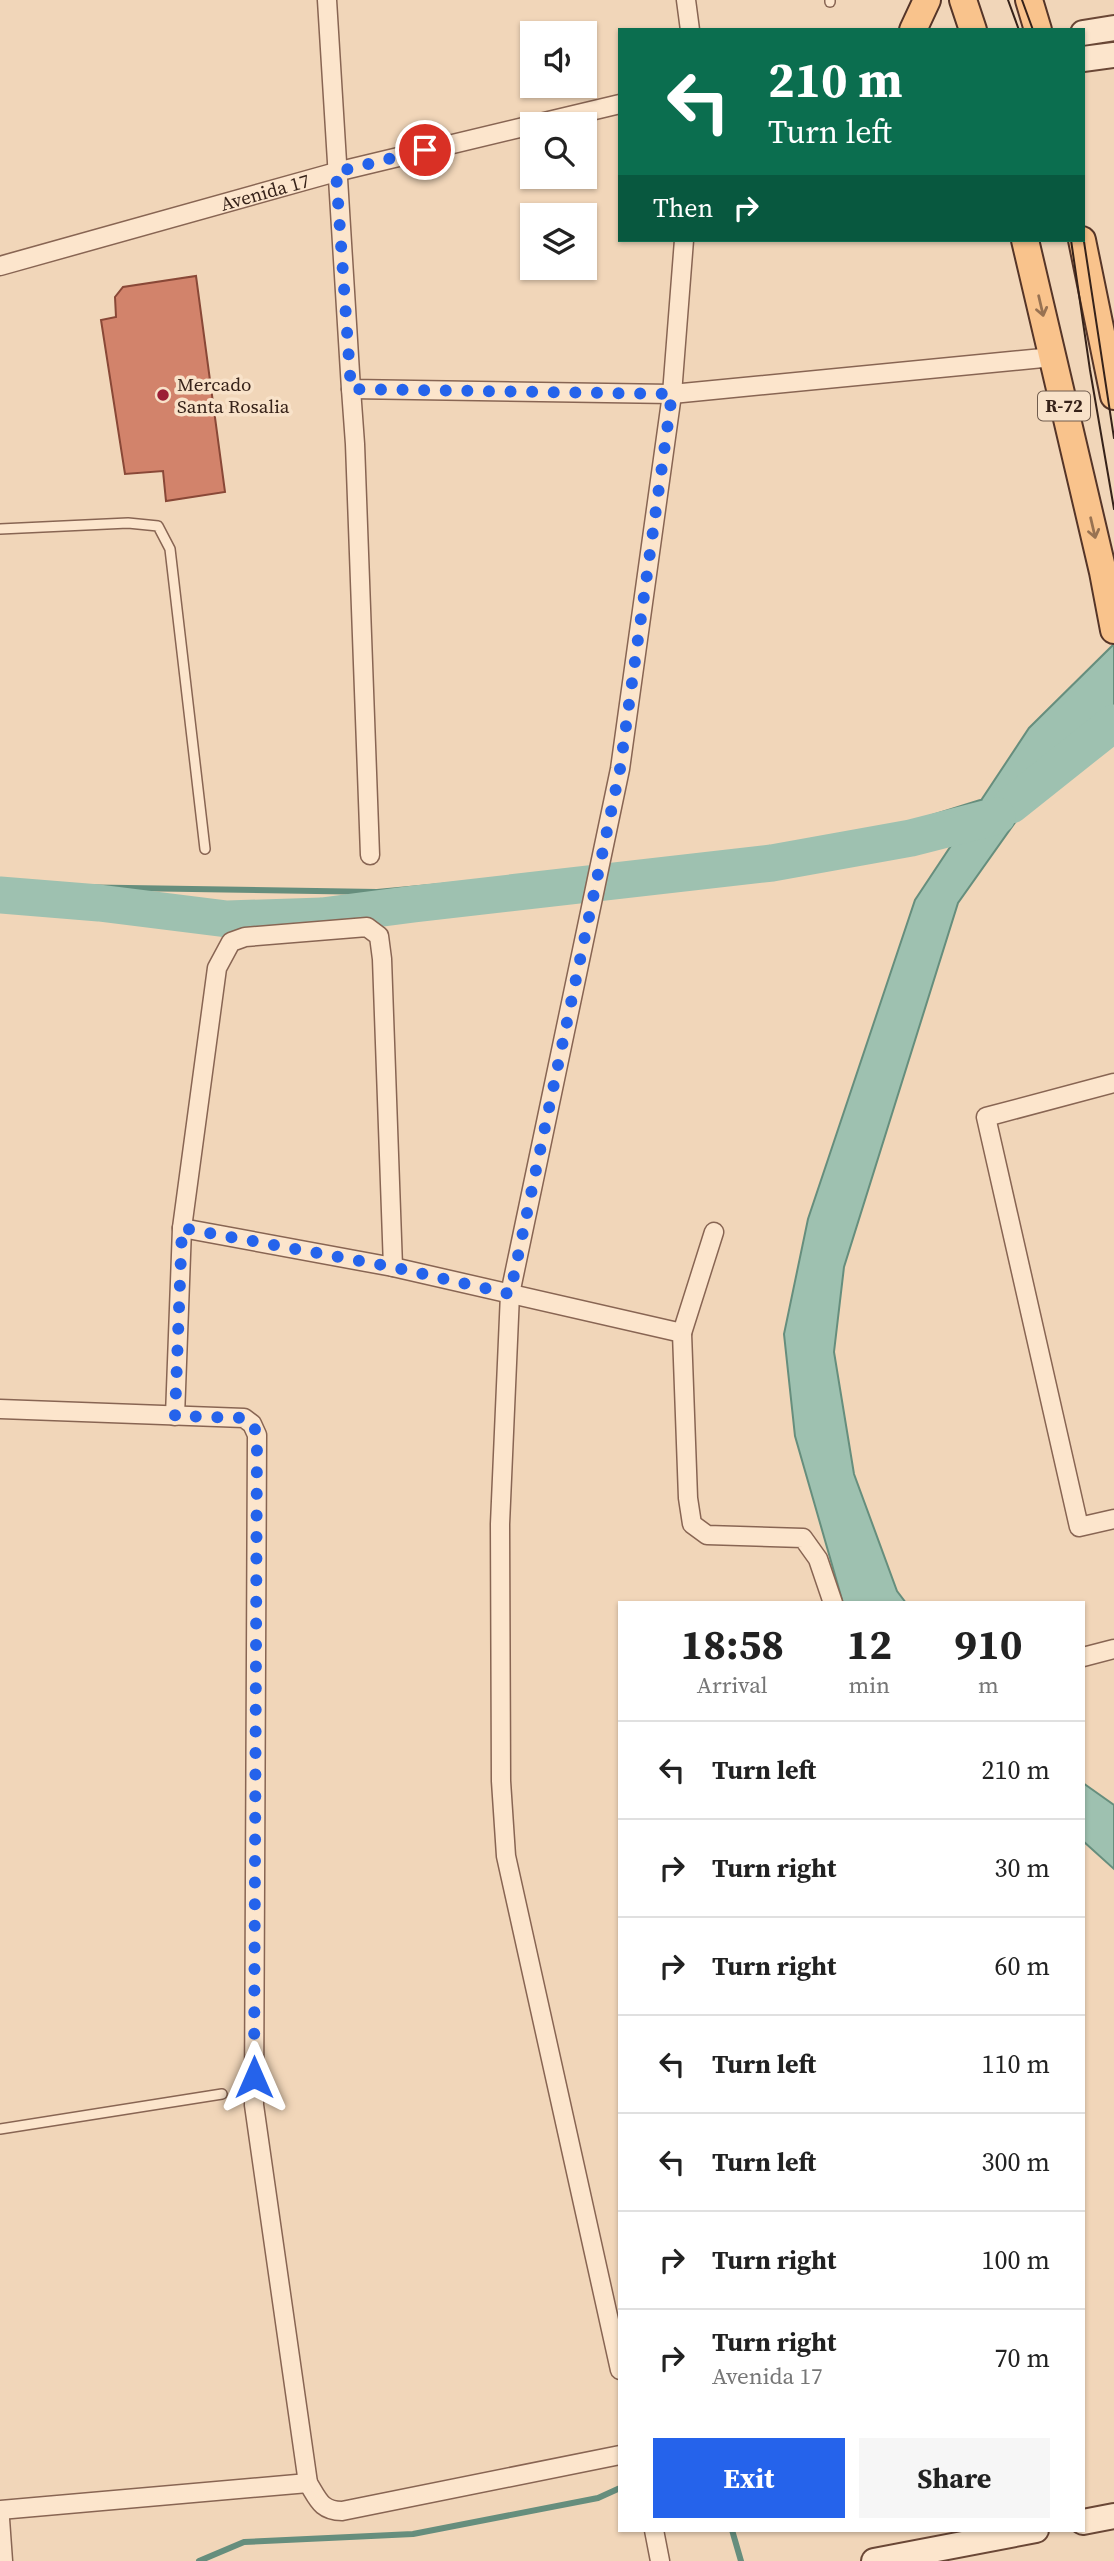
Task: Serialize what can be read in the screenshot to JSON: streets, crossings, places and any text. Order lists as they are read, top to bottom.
{
  "streets": {
    "main road": ["R-72"],
    "street": ["Avenida 17"]
  },
  "places": ["Mercado Santa Rosalia"],
  "page": {
    "turn": ["210 m", "Turn left"],
    "then": "Then",
    "eta": [
      "18:58",
      "Arrival",
      "12",
      "min",
      "910",
      "m"
    ],
    "list": [
      {
        "name": "Turn left",
        "value": "210 m"
      },
      {
        "name": "Turn right",
        "value": "30 m"
      },
      {
        "name": "Turn right",
        "value": "60 m"
      },
      {
        "name": "Turn left",
        "value": "110 m"
      },
      {
        "name": "Turn left",
        "value": "300 m"
      },
      {
        "name": "Turn right",
        "value": "100 m"
      },
      {
        "name": "Turn right",
        "note": "Avenida 17",
        "value": "70 m"
      }
    ],
    "buttons": ["Exit", "Share"]
  }
}
